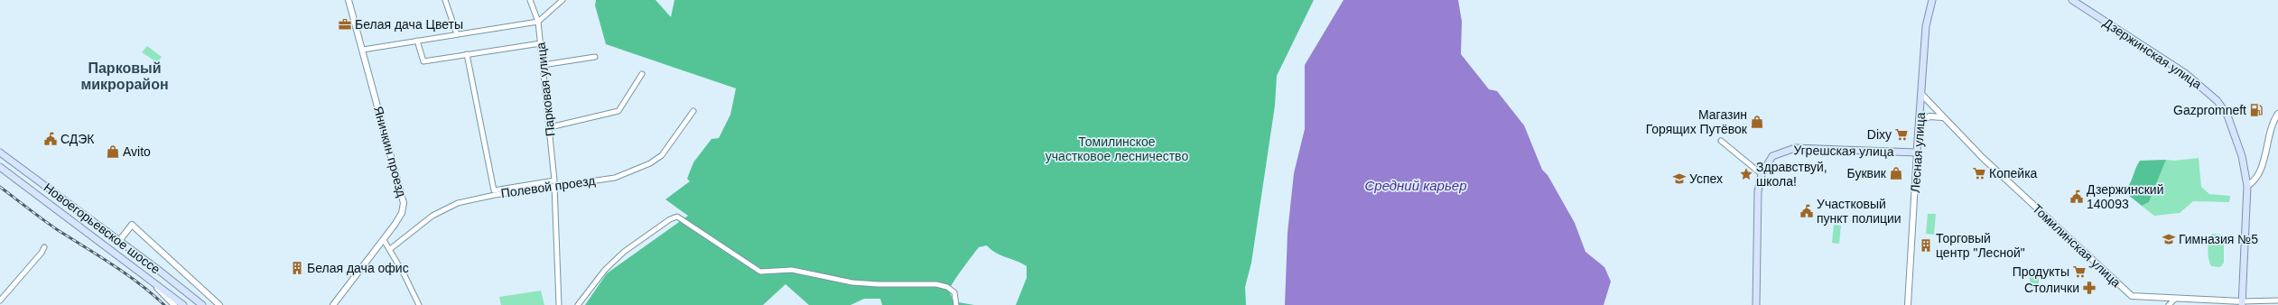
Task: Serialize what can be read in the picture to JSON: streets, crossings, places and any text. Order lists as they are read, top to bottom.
{
  "streets": {
    "main road": [
      "Дзержинская улица",
      "Угрешская улица",
      "Лесная улица",
      "Новоегорьевское шоссе"
    ],
    "street": [
      "Парковая улица",
      "Яничкин проезд",
      "Полевой проезд",
      "Томилинская улица"
    ]
  },
  "crossings": [
    ["Дзержинская улица", "Томилинская улица"],
    ["Парковая улица", "Полевой проезд"],
    ["Угрешская улица", "Лесная улица"],
    ["Лесная улица", "Томилинская улица"]
  ],
  "districts": ["Парковый микрорайон"],
  "water": ["Средний карьер"],
  "parks": ["Томилинское участковое лесничество"],
  "places": {
    "office": ["Белая дача Цветы"],
    "fuel station": ["Gazpromneft"],
    "shop": ["Магазин Горящих Путёвок", "Avito", "Буквик"],
    "supermarket": ["Dixy", "Копейка", "Продукты"],
    "public building": ["СДЭК", "Дзержинский 140093", "Участковый пункт полиции"],
    "place": ["Здравствуй, школа!"],
    "school or university": ["Успех", "Гимназия №5"],
    "building": ["Торговый центр \"Лесной\"", "Белая дача офис"],
    "pharmacy": ["Столички"]
  }
}
